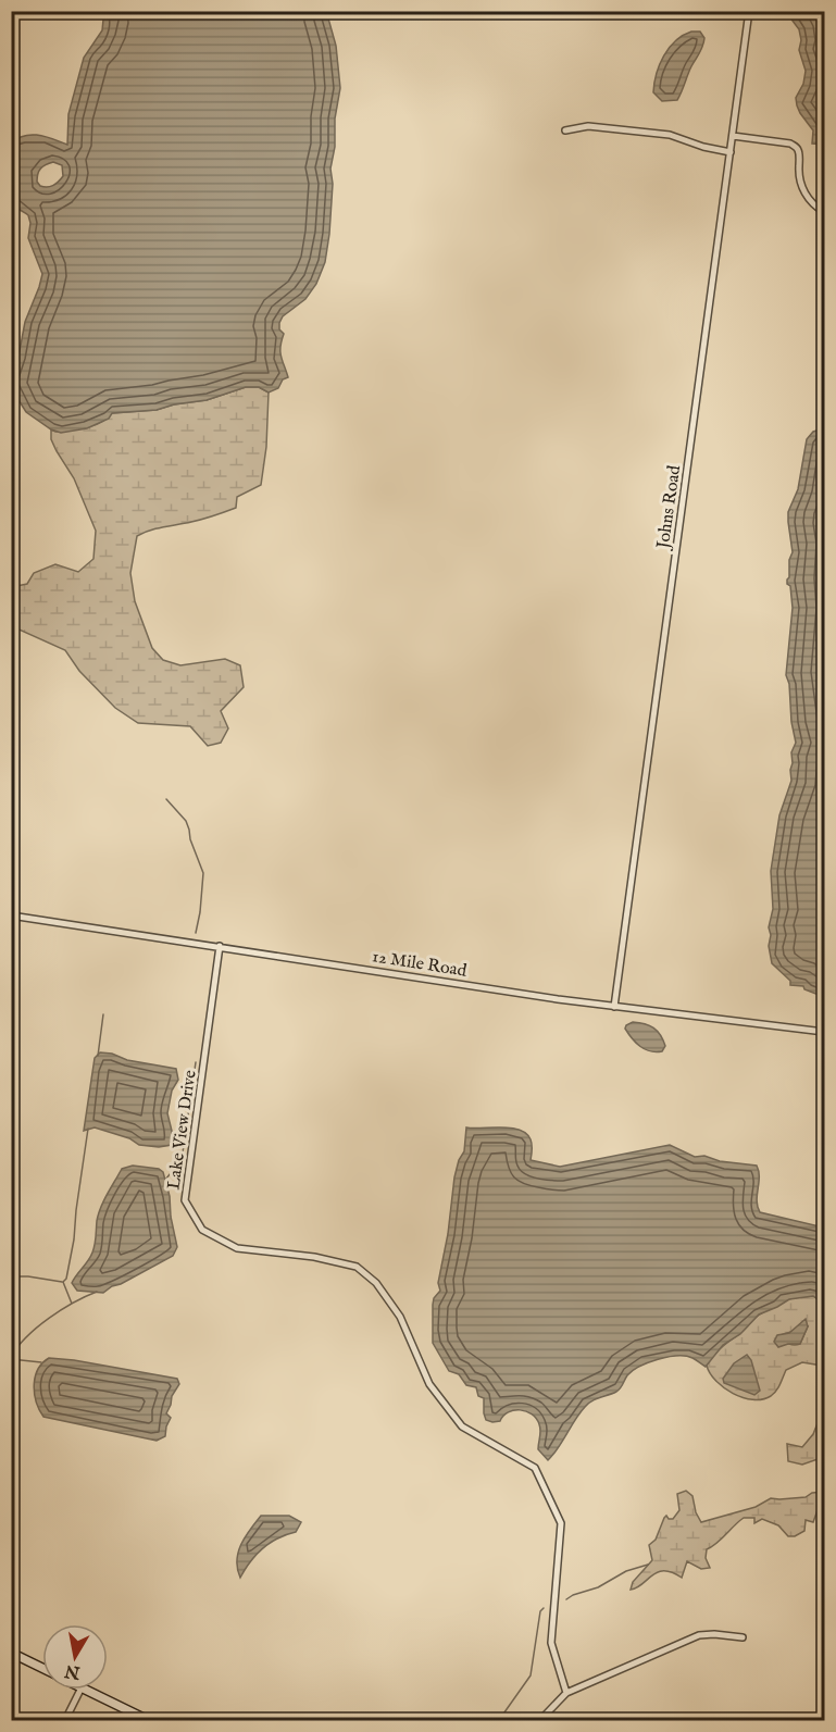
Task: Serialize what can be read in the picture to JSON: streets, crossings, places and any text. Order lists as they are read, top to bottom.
{
  "streets": {
    "street": ["Johns Road", "12 Mile Road", "Lake View Drive"]
  },
  "crossings": [
    ["Johns Road", "12 Mile Road"],
    ["12 Mile Road", "Lake View Drive"]
  ],
  "north": "bottom"
}
